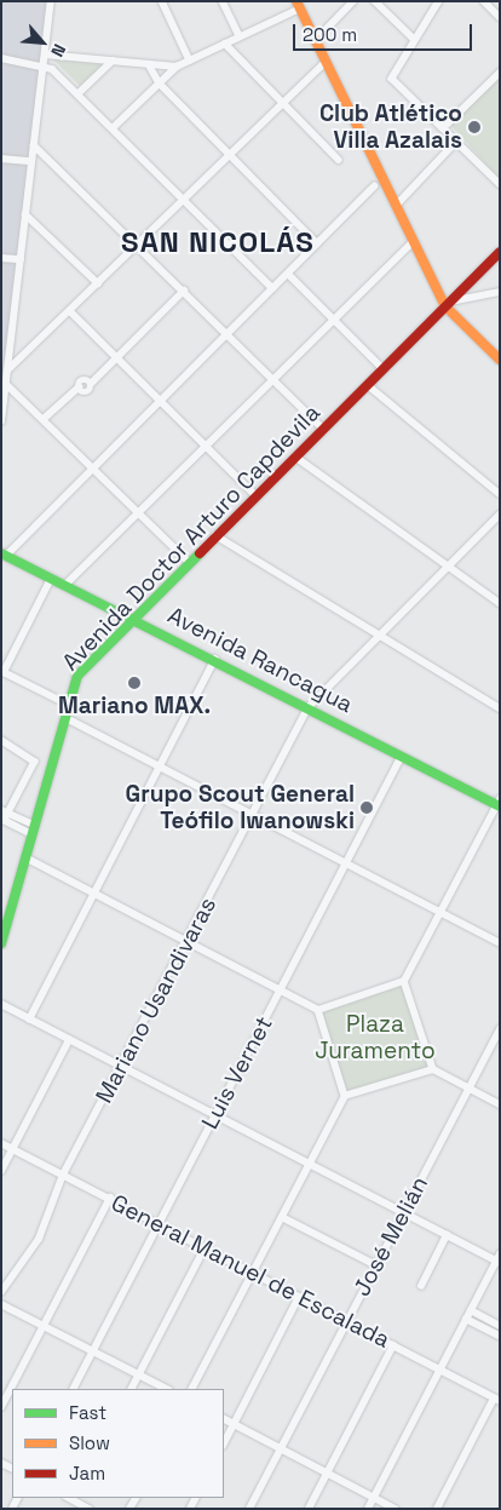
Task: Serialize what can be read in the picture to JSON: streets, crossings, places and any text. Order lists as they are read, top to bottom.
{
  "streets": {
    "main road": ["Avenida Doctor Arturo Capdevila", "Avenida Rancagua"],
    "street": [
      "Mariano Usandivaras",
      "Luis Vernet",
      "José Melián",
      "General Manuel de Escalada"
    ]
  },
  "crossings": [
    ["Avenida Doctor Arturo Capdevila", "Avenida Rancagua"],
    ["Avenida Rancagua", "Mariano Usandivaras"],
    ["Avenida Rancagua", "Luis Vernet"],
    ["Mariano Usandivaras", "General Manuel de Escalada"],
    ["Luis Vernet", "General Manuel de Escalada"],
    ["José Melián", "General Manuel de Escalada"]
  ],
  "districts": ["SAN NICOLÁS"],
  "parks": ["Plaza Juramento"],
  "places": ["Club Atlético Villa Azalais", "Mariano MAX.", "Grupo Scout General Teófilo Iwanowski"],
  "legend": ["Fast", "Slow", "Jam"],
  "scale_bar": "200 m",
  "north": "bottom right"
}
